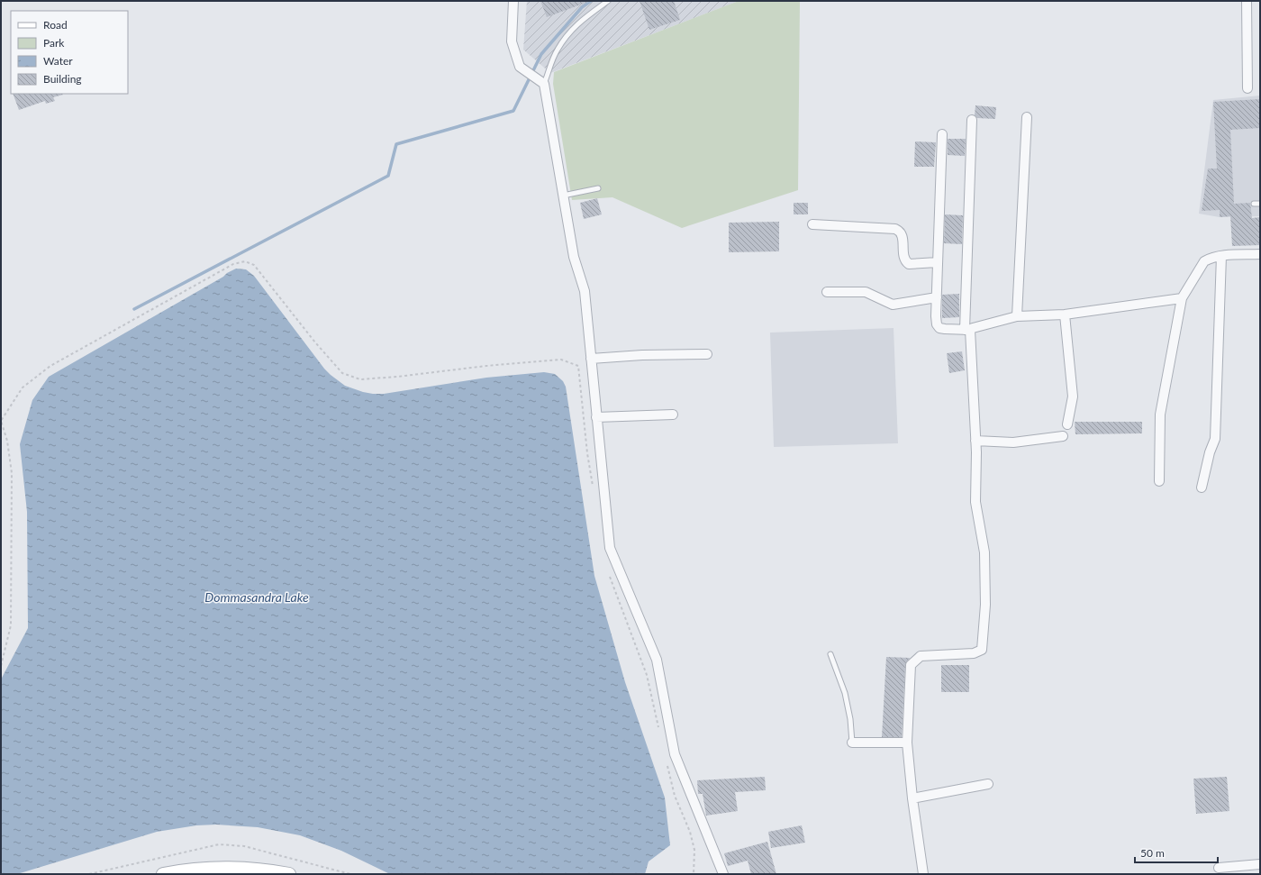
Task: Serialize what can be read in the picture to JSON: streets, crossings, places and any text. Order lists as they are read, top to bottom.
{
  "water": ["Dommasandra Lake"],
  "legend": [
    "Road",
    "Park",
    "Water",
    "Building"
  ],
  "scale_bar": "50 m"
}
